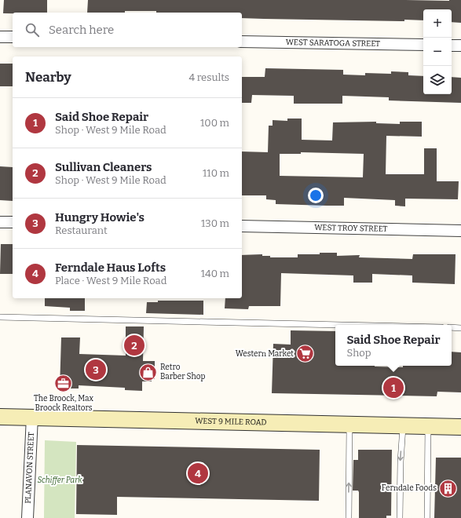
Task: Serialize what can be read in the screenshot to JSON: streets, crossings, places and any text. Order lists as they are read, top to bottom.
{
  "streets": {
    "main road": ["WEST 9 MILE ROAD"],
    "street": ["WEST SARATOGA STREET", "WEST TROY STREET", "PLANAVON STREET"]
  },
  "crossings": [
    ["WEST 9 MILE ROAD", "PLANAVON STREET"]
  ],
  "parks": ["Schiffer Park"],
  "places": {
    "supermarket": ["Western Market"],
    "shop": ["Retro Barber Shop"],
    "office": ["The Broock, Max Broock Realtors"],
    "building": ["Ferndale Foods"]
  },
  "page": {
    "map_buttons": ["+", "−"],
    "search": "Search here",
    "heading": ["Nearby", "4 results"],
    "list": [
      {
        "mark": "1",
        "name": "Said Shoe Repair",
        "note": "Shop · West 9 Mile Road",
        "value": "100 m"
      },
      {
        "mark": "2",
        "name": "Sullivan Cleaners",
        "note": "Shop · West 9 Mile Road",
        "value": "110 m"
      },
      {
        "mark": "3",
        "name": "Hungry Howie's",
        "note": "Restaurant",
        "value": "130 m"
      },
      {
        "mark": "4",
        "name": "Ferndale Haus Lofts",
        "note": "Place · West 9 Mile Road",
        "value": "140 m"
      }
    ],
    "popup": ["Said Shoe Repair", "Shop"],
    "pins": [
      "2",
      "3",
      "1",
      "4"
    ]
  }
}
